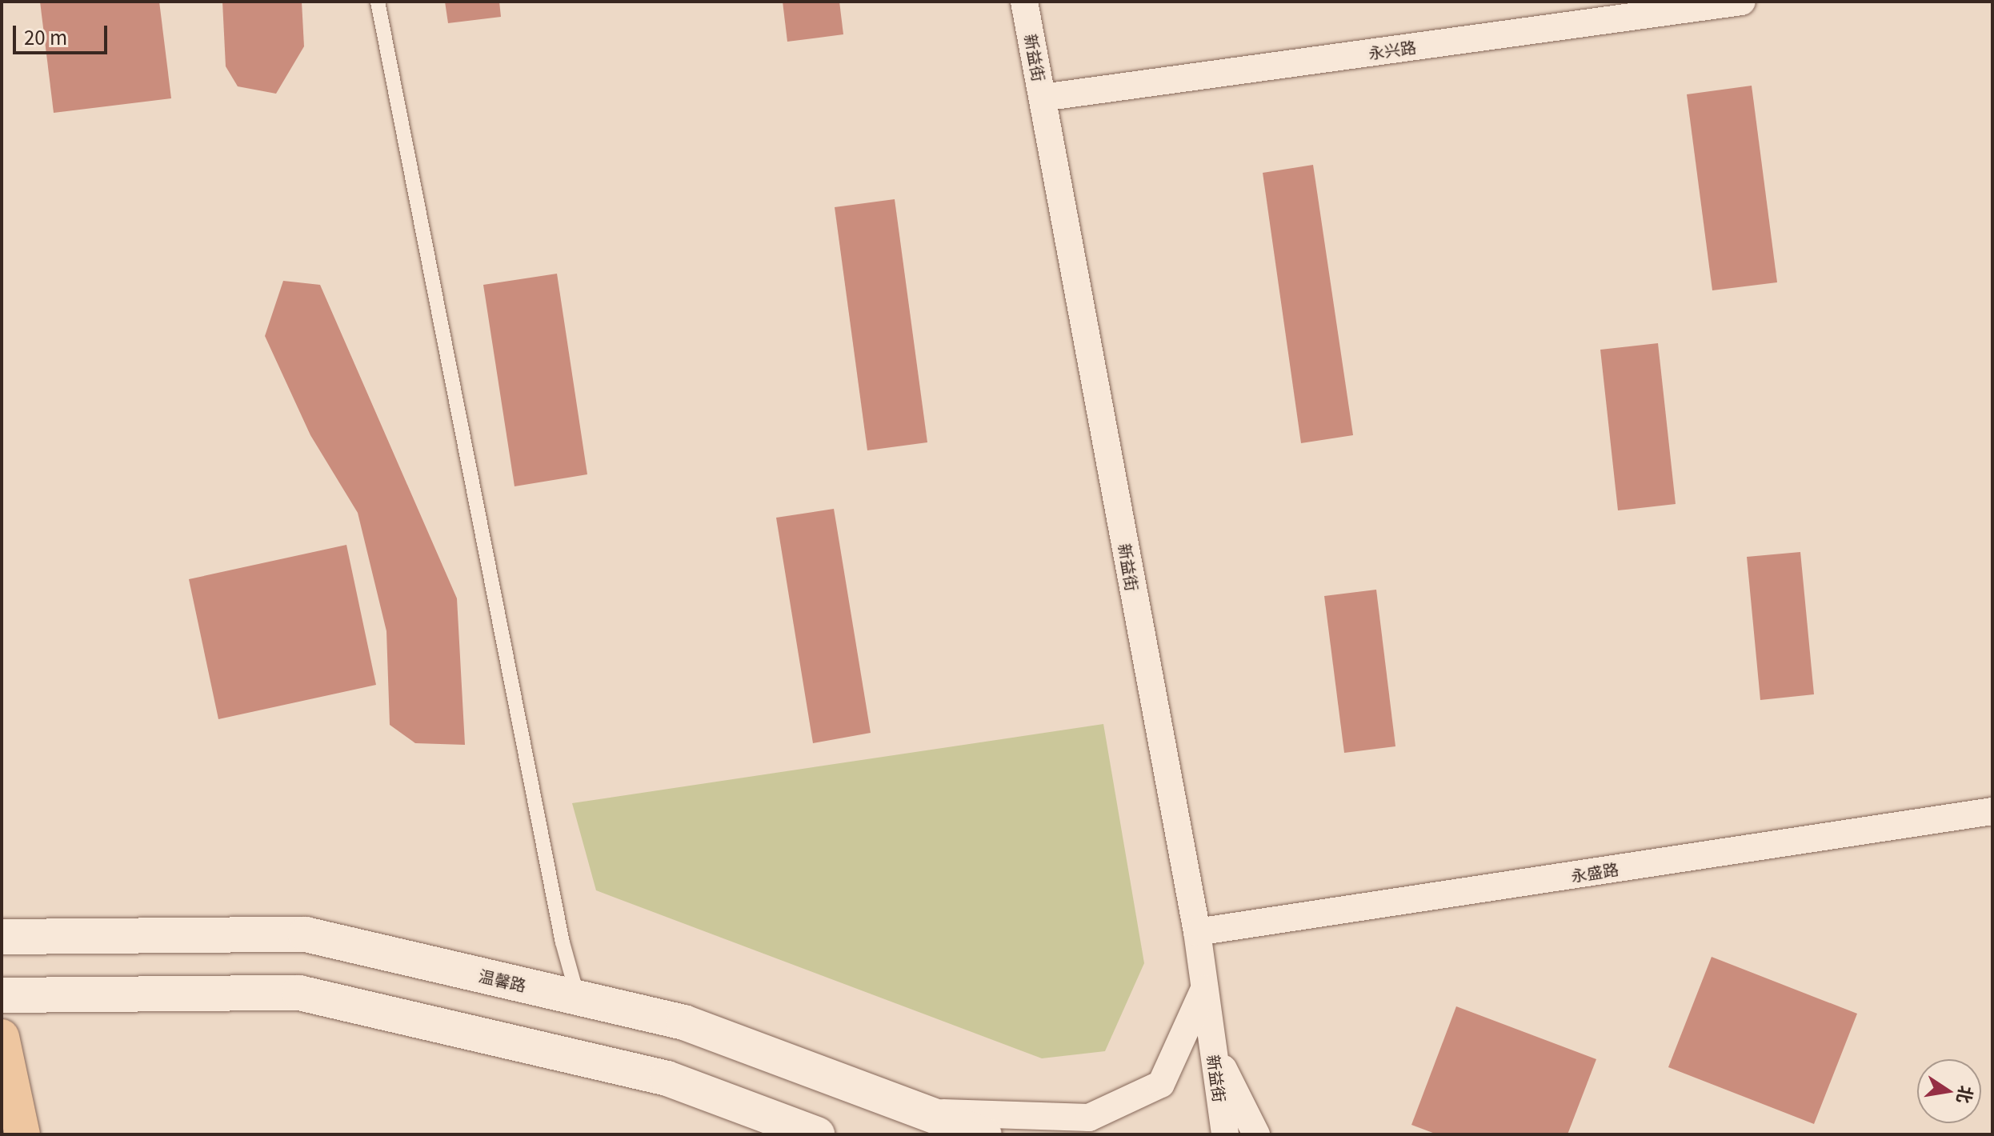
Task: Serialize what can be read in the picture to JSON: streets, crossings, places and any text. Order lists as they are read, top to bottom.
{
  "streets": {
    "main road": ["温馨路"],
    "street": ["永兴路", "新益街", "永盛路"]
  },
  "crossings": [
    ["永兴路", "新益街"],
    ["新益街", "永盛路"]
  ],
  "scale_bar": "20 m",
  "north": "right"
}
